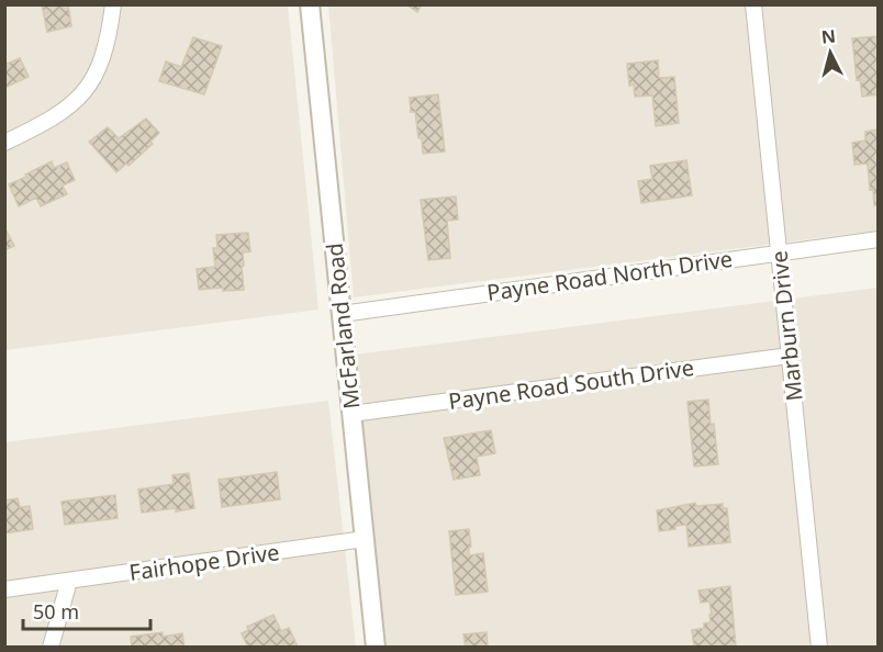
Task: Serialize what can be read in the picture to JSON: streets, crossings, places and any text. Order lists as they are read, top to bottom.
{
  "streets": {
    "street": [
      "Payne Road North Drive",
      "McFarland Road",
      "Marburn Drive",
      "Payne Road South Drive",
      "Fairhope Drive"
    ]
  },
  "crossings": [
    ["Payne Road North Drive", "McFarland Road"],
    ["Payne Road North Drive", "Marburn Drive"],
    ["McFarland Road", "Payne Road South Drive"],
    ["McFarland Road", "Fairhope Drive"],
    ["Marburn Drive", "Payne Road South Drive"]
  ],
  "scale_bar": "50 m",
  "north": "top"
}
